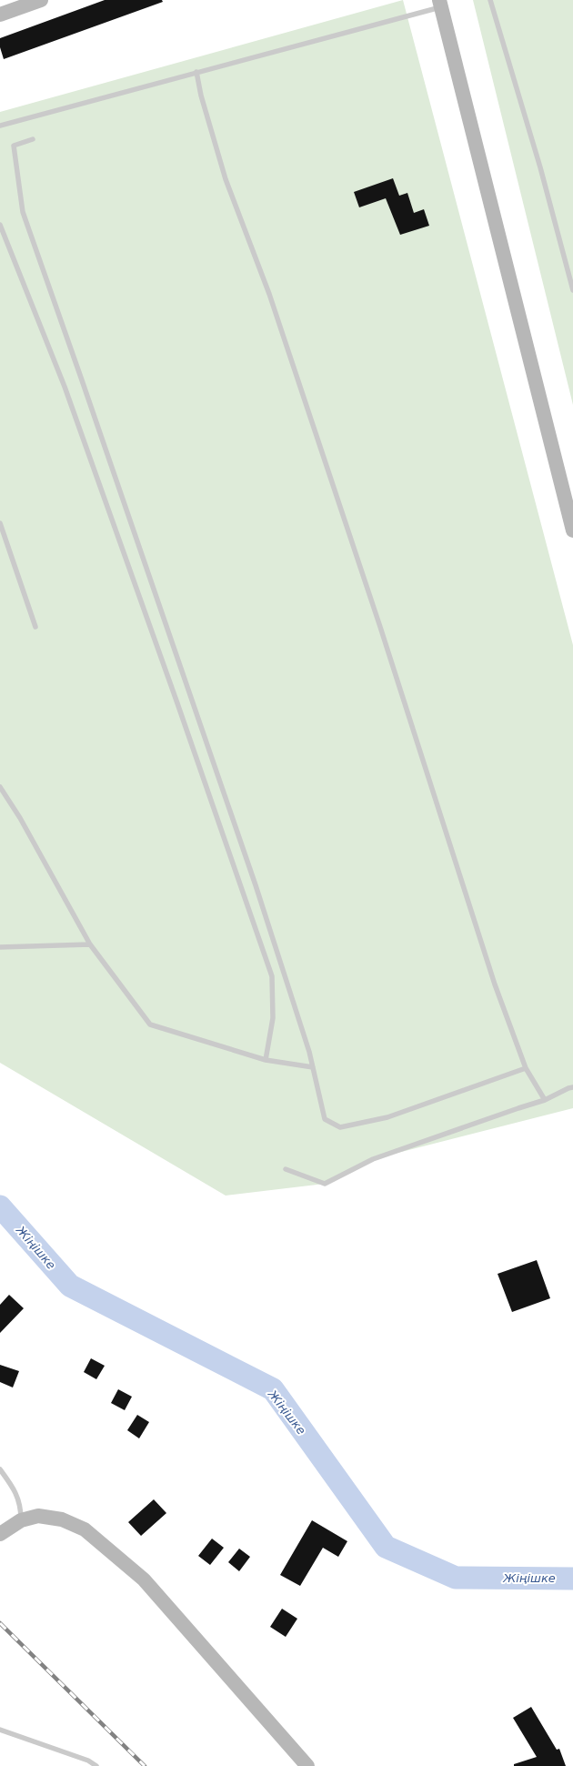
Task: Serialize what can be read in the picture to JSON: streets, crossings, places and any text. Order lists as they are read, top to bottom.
{
  "water": ["Жіңішке"]
}
